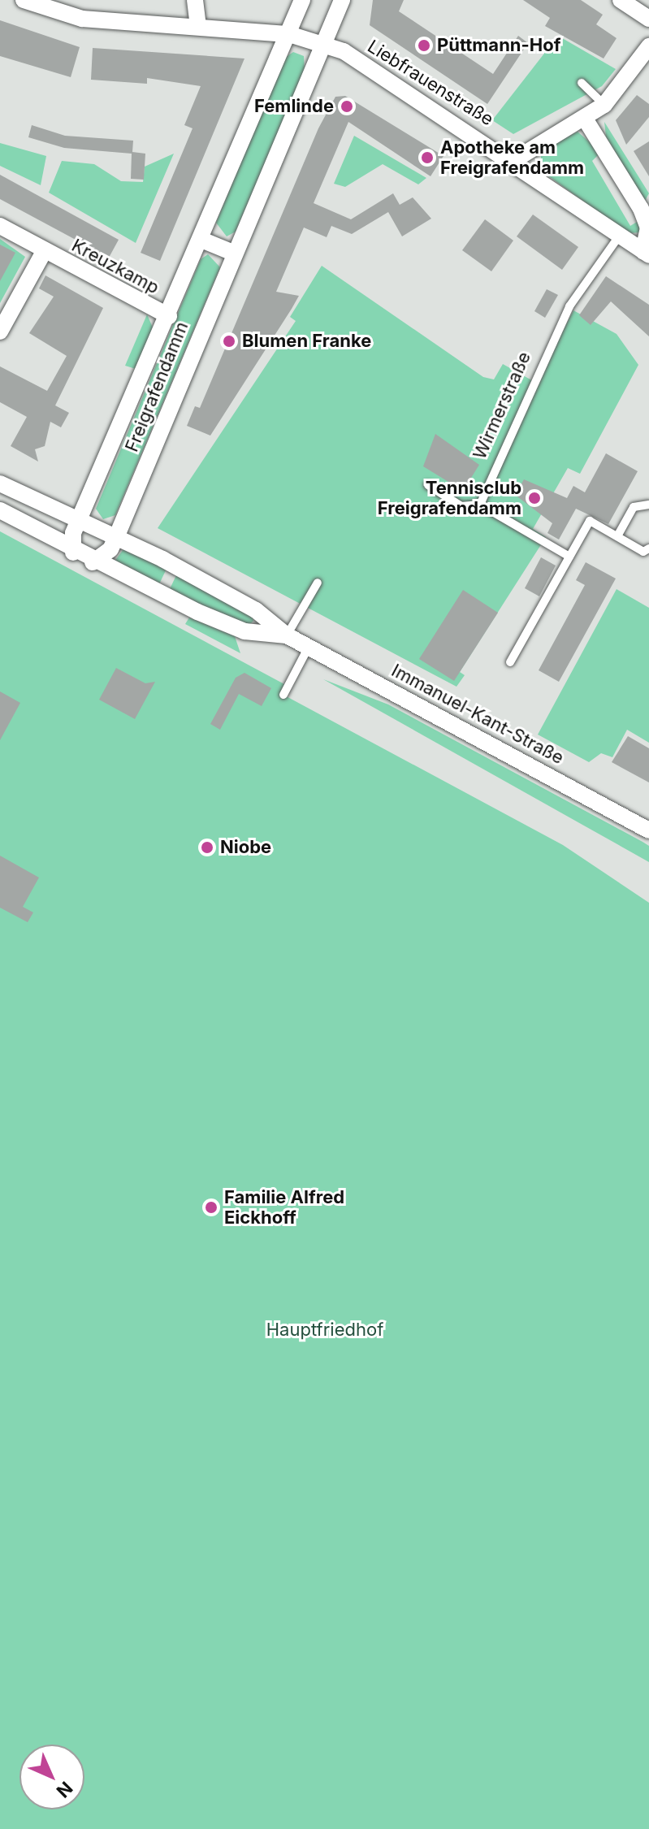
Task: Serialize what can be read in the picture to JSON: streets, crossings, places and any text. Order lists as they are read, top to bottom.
{
  "streets": {
    "street": [
      "Liebfrauenstraße",
      "Kreuzkamp",
      "Freigrafendamm",
      "Immanuel-Kant-Straße"
    ],
    "lane": ["Wirmerstraße"]
  },
  "crossings": [
    ["Liebfrauenstraße", "Freigrafendamm"],
    ["Kreuzkamp", "Freigrafendamm"],
    ["Freigrafendamm", "Immanuel-Kant-Straße"]
  ],
  "parks": ["Hauptfriedhof"],
  "places": [
    "Püttmann-Hof",
    "Femlinde",
    "Apotheke am Freigrafendamm",
    "Blumen Franke",
    "Tennisclub Freigrafendamm",
    "Niobe",
    "Familie Alfred Eickhoff"
  ],
  "north": "bottom right"
}
